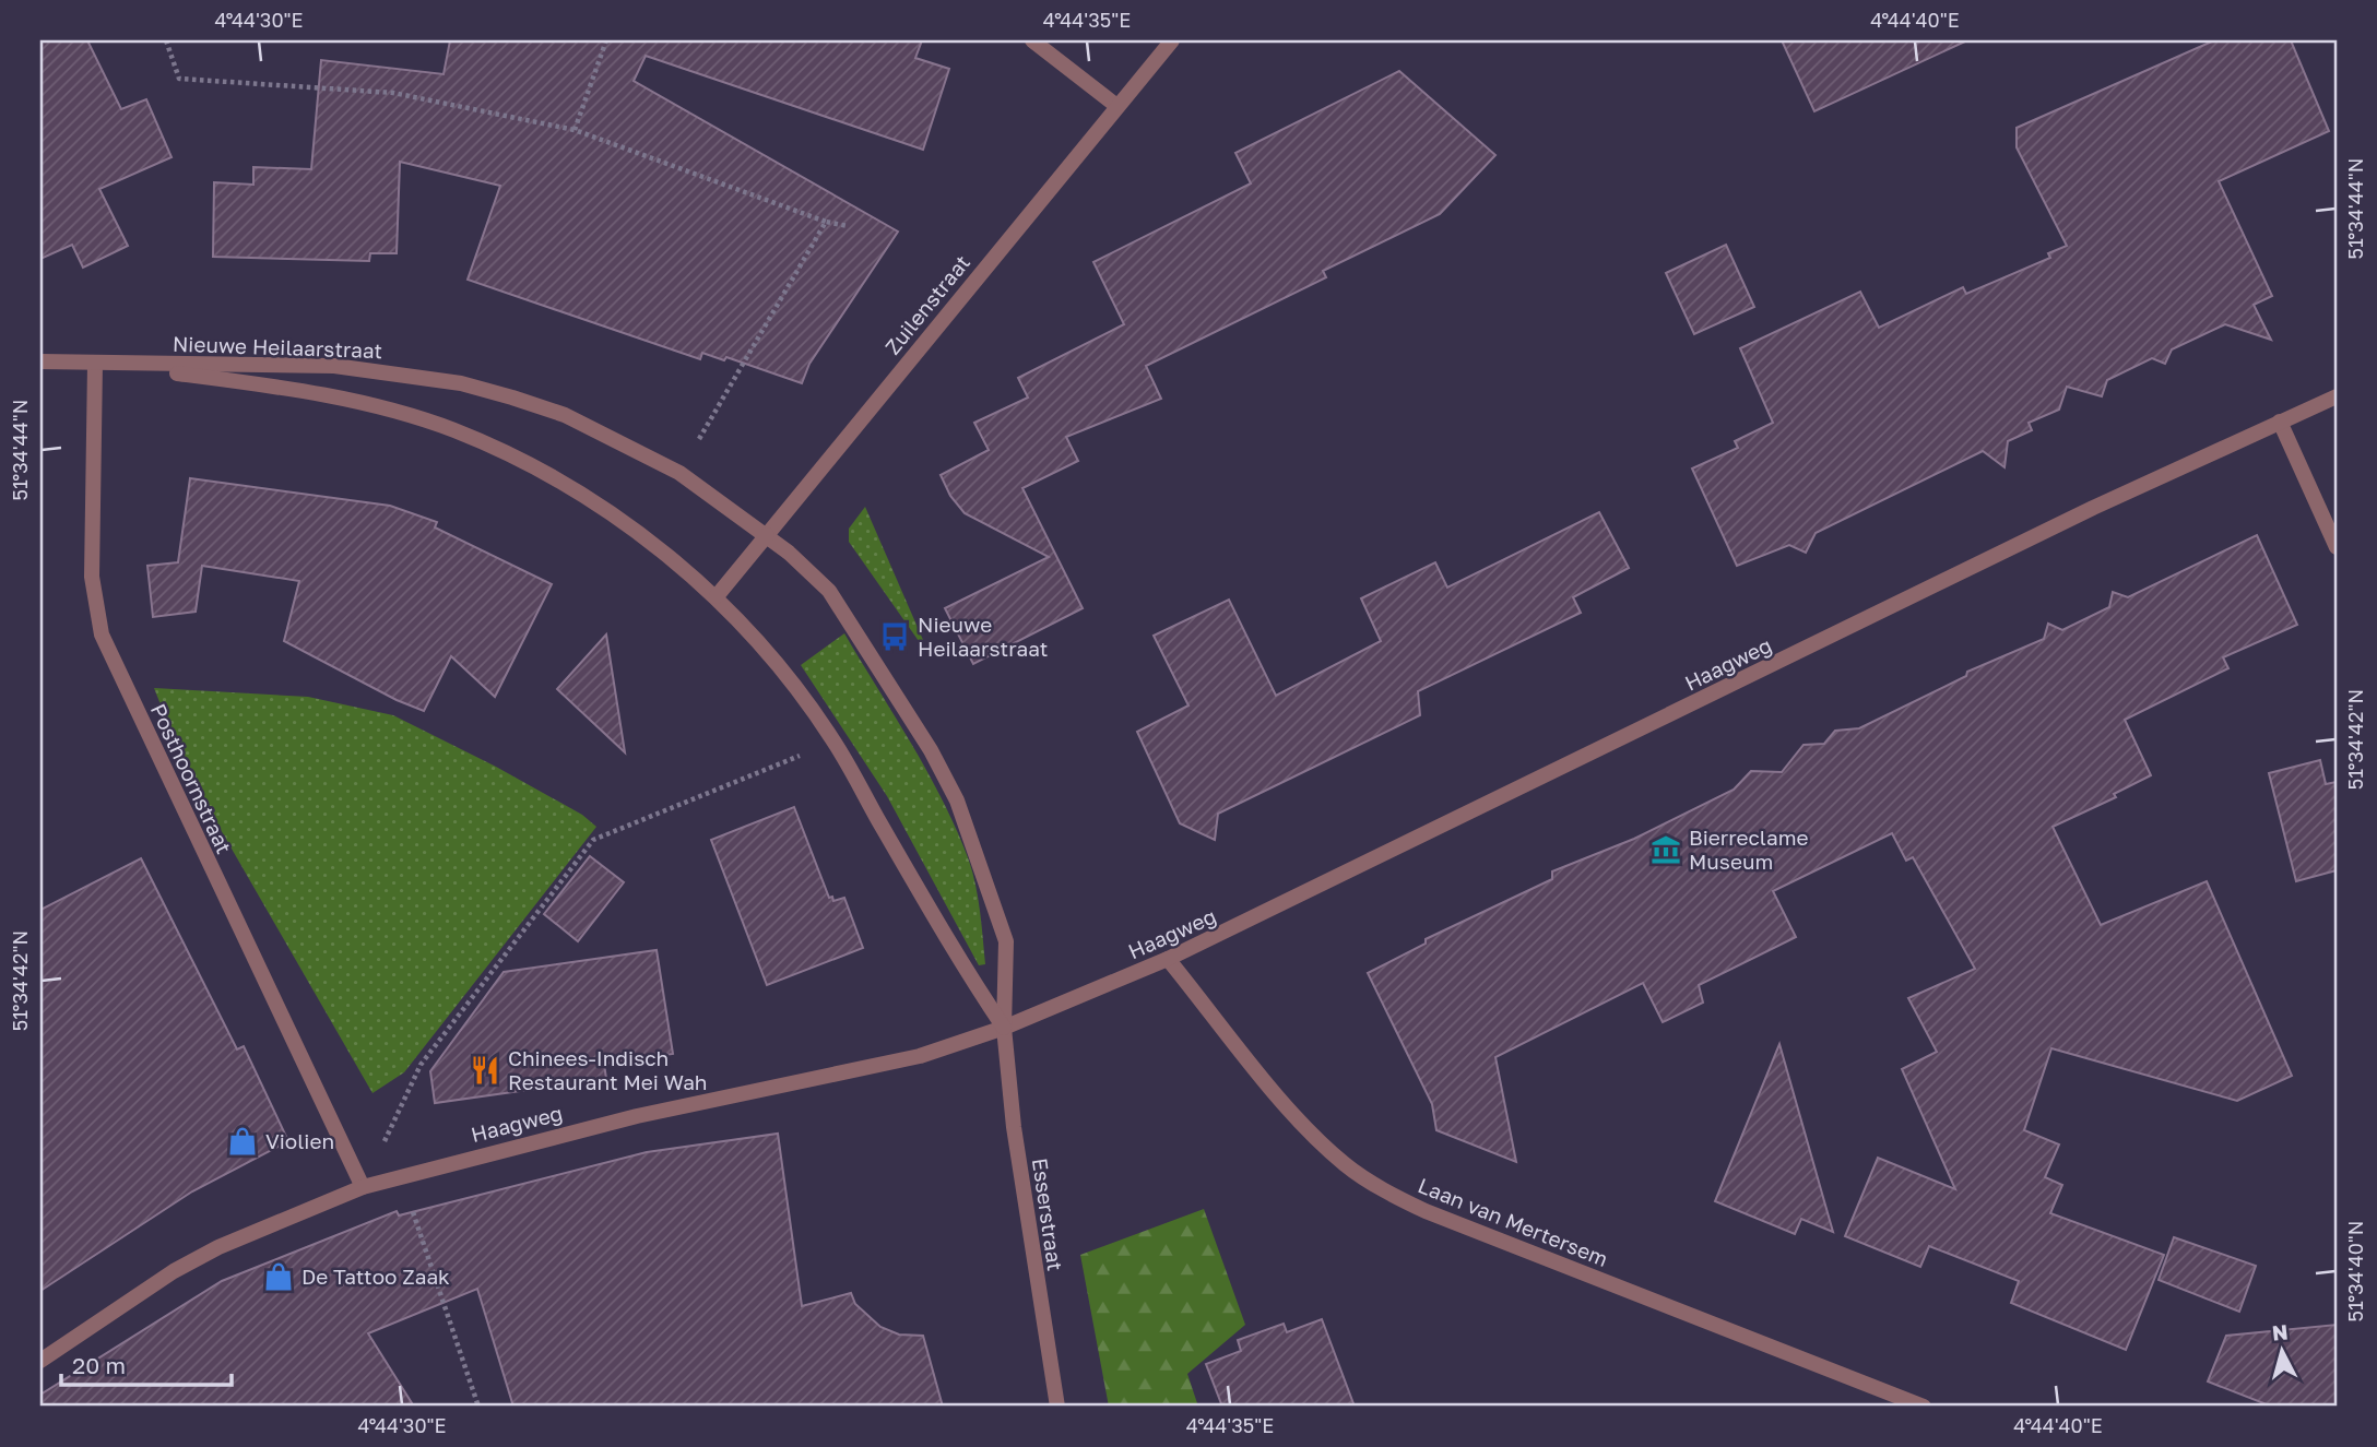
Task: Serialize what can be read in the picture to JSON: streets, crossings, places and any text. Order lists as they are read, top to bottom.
{
  "streets": {
    "street": [
      "Zuilenstraat",
      "Nieuwe Heilaarstraat",
      "Haagweg",
      "Posthoornstraat",
      "Esserstraat",
      "Laan van Mertersem"
    ]
  },
  "crossings": [
    ["Zuilenstraat", "Nieuwe Heilaarstraat"],
    ["Nieuwe Heilaarstraat", "Haagweg"],
    ["Nieuwe Heilaarstraat", "Posthoornstraat"],
    ["Nieuwe Heilaarstraat", "Esserstraat"],
    ["Haagweg", "Posthoornstraat"],
    ["Haagweg", "Esserstraat"],
    ["Haagweg", "Laan van Mertersem"]
  ],
  "places": {
    "bus stop": ["Nieuwe Heilaarstraat"],
    "museum": ["Bierreclame Museum"],
    "restaurant": ["Chinees-Indisch Restaurant Mei Wah"],
    "shop": ["Violien", "De Tattoo Zaak"]
  },
  "scale_bar": "20 m",
  "north": "top",
  "coordinates": [
    "4°44'30\"E",
    "4°44'35\"E",
    "4°44'40\"E",
    "51°34'44\"N",
    "51°34'42\"N",
    "51°34'40\"N"
  ]
}
